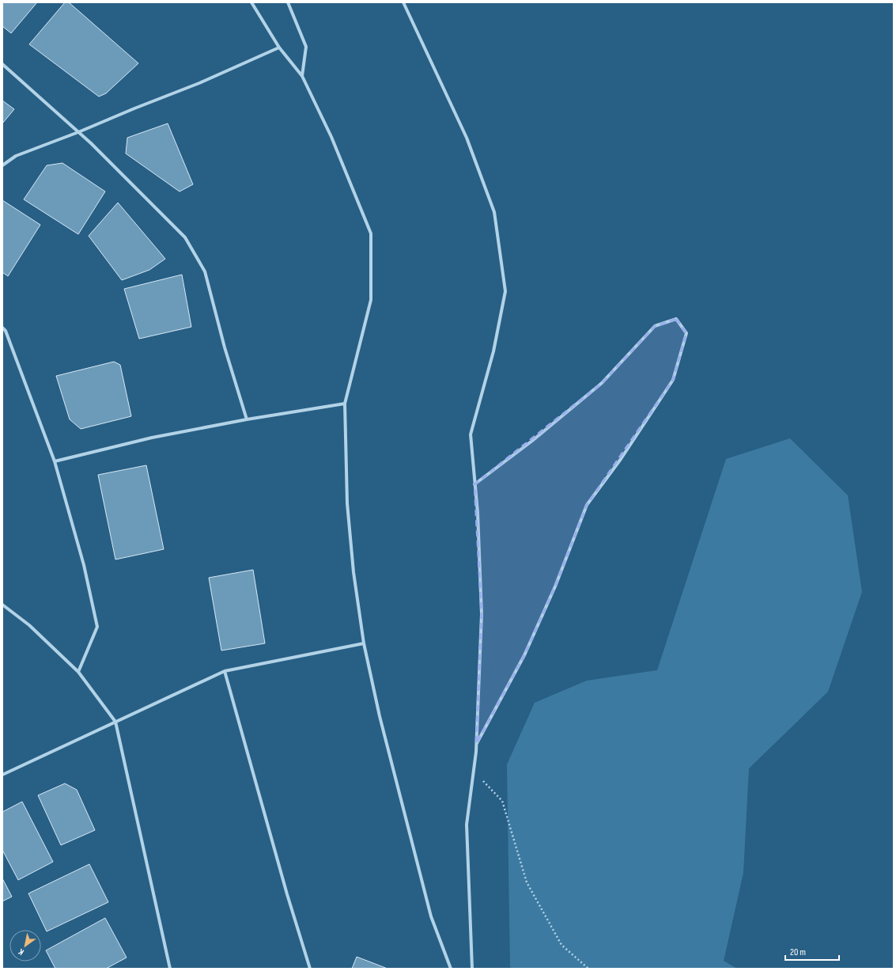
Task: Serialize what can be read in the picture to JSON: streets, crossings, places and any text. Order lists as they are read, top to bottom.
{
  "scale_bar": "20 m",
  "north": "bottom left"
}
